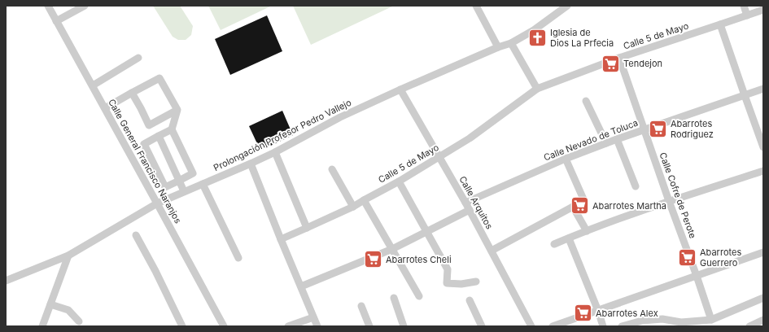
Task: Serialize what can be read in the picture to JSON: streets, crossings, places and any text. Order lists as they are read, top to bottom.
{
  "streets": {
    "street": [
      "Calle 5 de Mayo",
      "Prolongación Profesor Pedro Vallejo",
      "Calle Nevado de Toluca",
      "Calle General Francisco Naranjos",
      "Calle Cofre de Perote",
      "Calle Arquitos"
    ]
  },
  "crossings": [
    ["Calle 5 de Mayo", "Calle Cofre de Perote"],
    ["Calle 5 de Mayo", "Calle Arquitos"],
    ["Prolongación Profesor Pedro Vallejo", "Calle General Francisco Naranjos"],
    ["Prolongación Profesor Pedro Vallejo", "Calle Arquitos"],
    ["Calle Nevado de Toluca", "Calle Cofre de Perote"],
    ["Calle Nevado de Toluca", "Calle Arquitos"]
  ],
  "places": {
    "church": ["Iglesia de Dios La Prfecia"],
    "supermarket": [
      "Tendejon",
      "Abarrotes Rodriguez",
      "Abarrotes Martha",
      "Abarrotes Guerrero",
      "Abarrotes Cheli",
      "Abarrotes Alex"
    ]
  }
}
